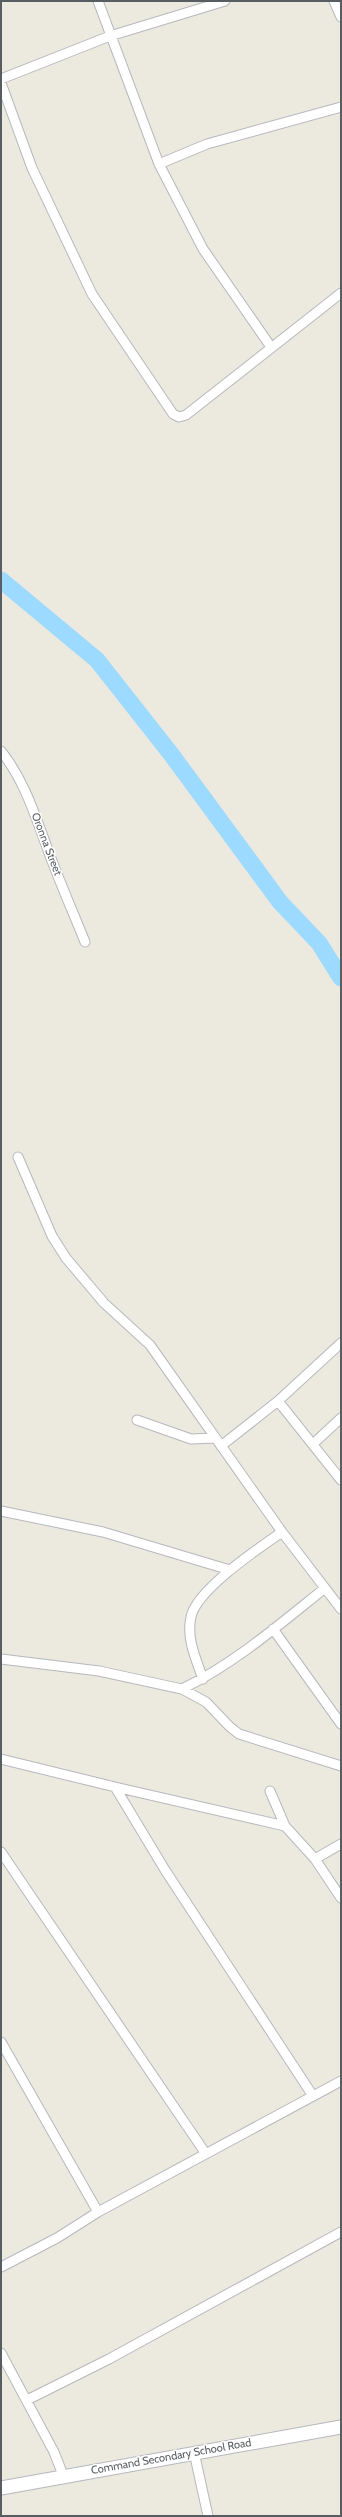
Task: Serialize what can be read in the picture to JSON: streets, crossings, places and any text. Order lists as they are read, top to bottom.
{
  "streets": {
    "main road": ["Command Secondary School Road"],
    "street": ["Oronna Street"]
  }
}
